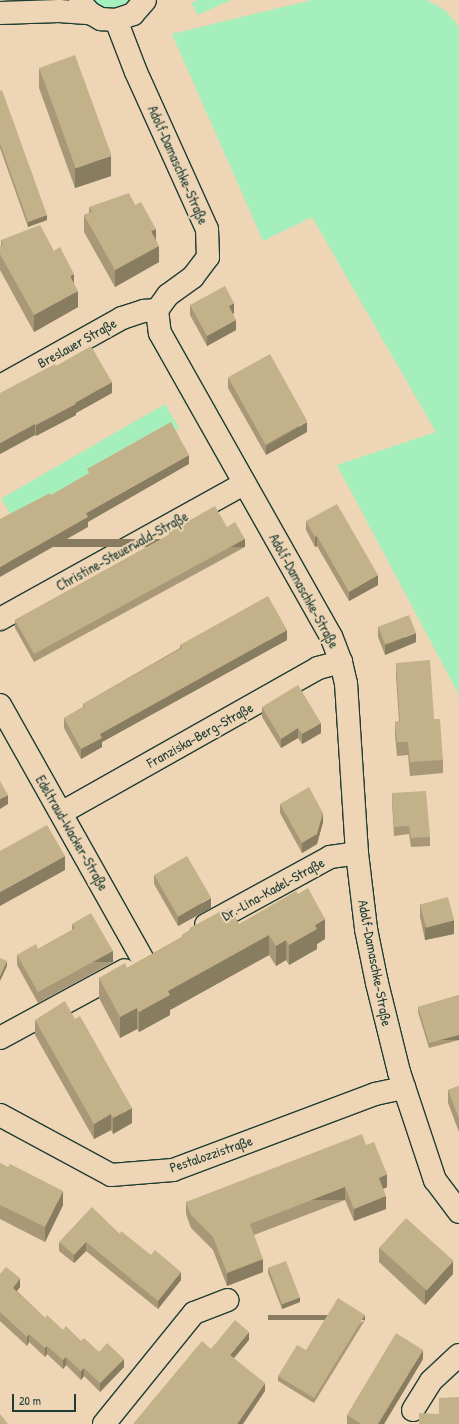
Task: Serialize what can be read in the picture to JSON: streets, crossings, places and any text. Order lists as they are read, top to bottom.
{
  "streets": {
    "street": [
      "Adolf-Damaschke-Straße",
      "Breslauer Straße",
      "Christine-Steuerwald-Straße",
      "Franziska-Berg-Straße",
      "Edeltraud-Wacker-Straße",
      "Dr.-Lina-Kadel-Straße",
      "Pestalozzistraße"
    ]
  },
  "crossings": [
    ["Adolf-Damaschke-Straße", "Breslauer Straße"],
    ["Adolf-Damaschke-Straße", "Christine-Steuerwald-Straße"],
    ["Adolf-Damaschke-Straße", "Franziska-Berg-Straße"],
    ["Adolf-Damaschke-Straße", "Dr.-Lina-Kadel-Straße"],
    ["Adolf-Damaschke-Straße", "Pestalozzistraße"],
    ["Franziska-Berg-Straße", "Edeltraud-Wacker-Straße"]
  ],
  "scale_bar": "20 m"
}
